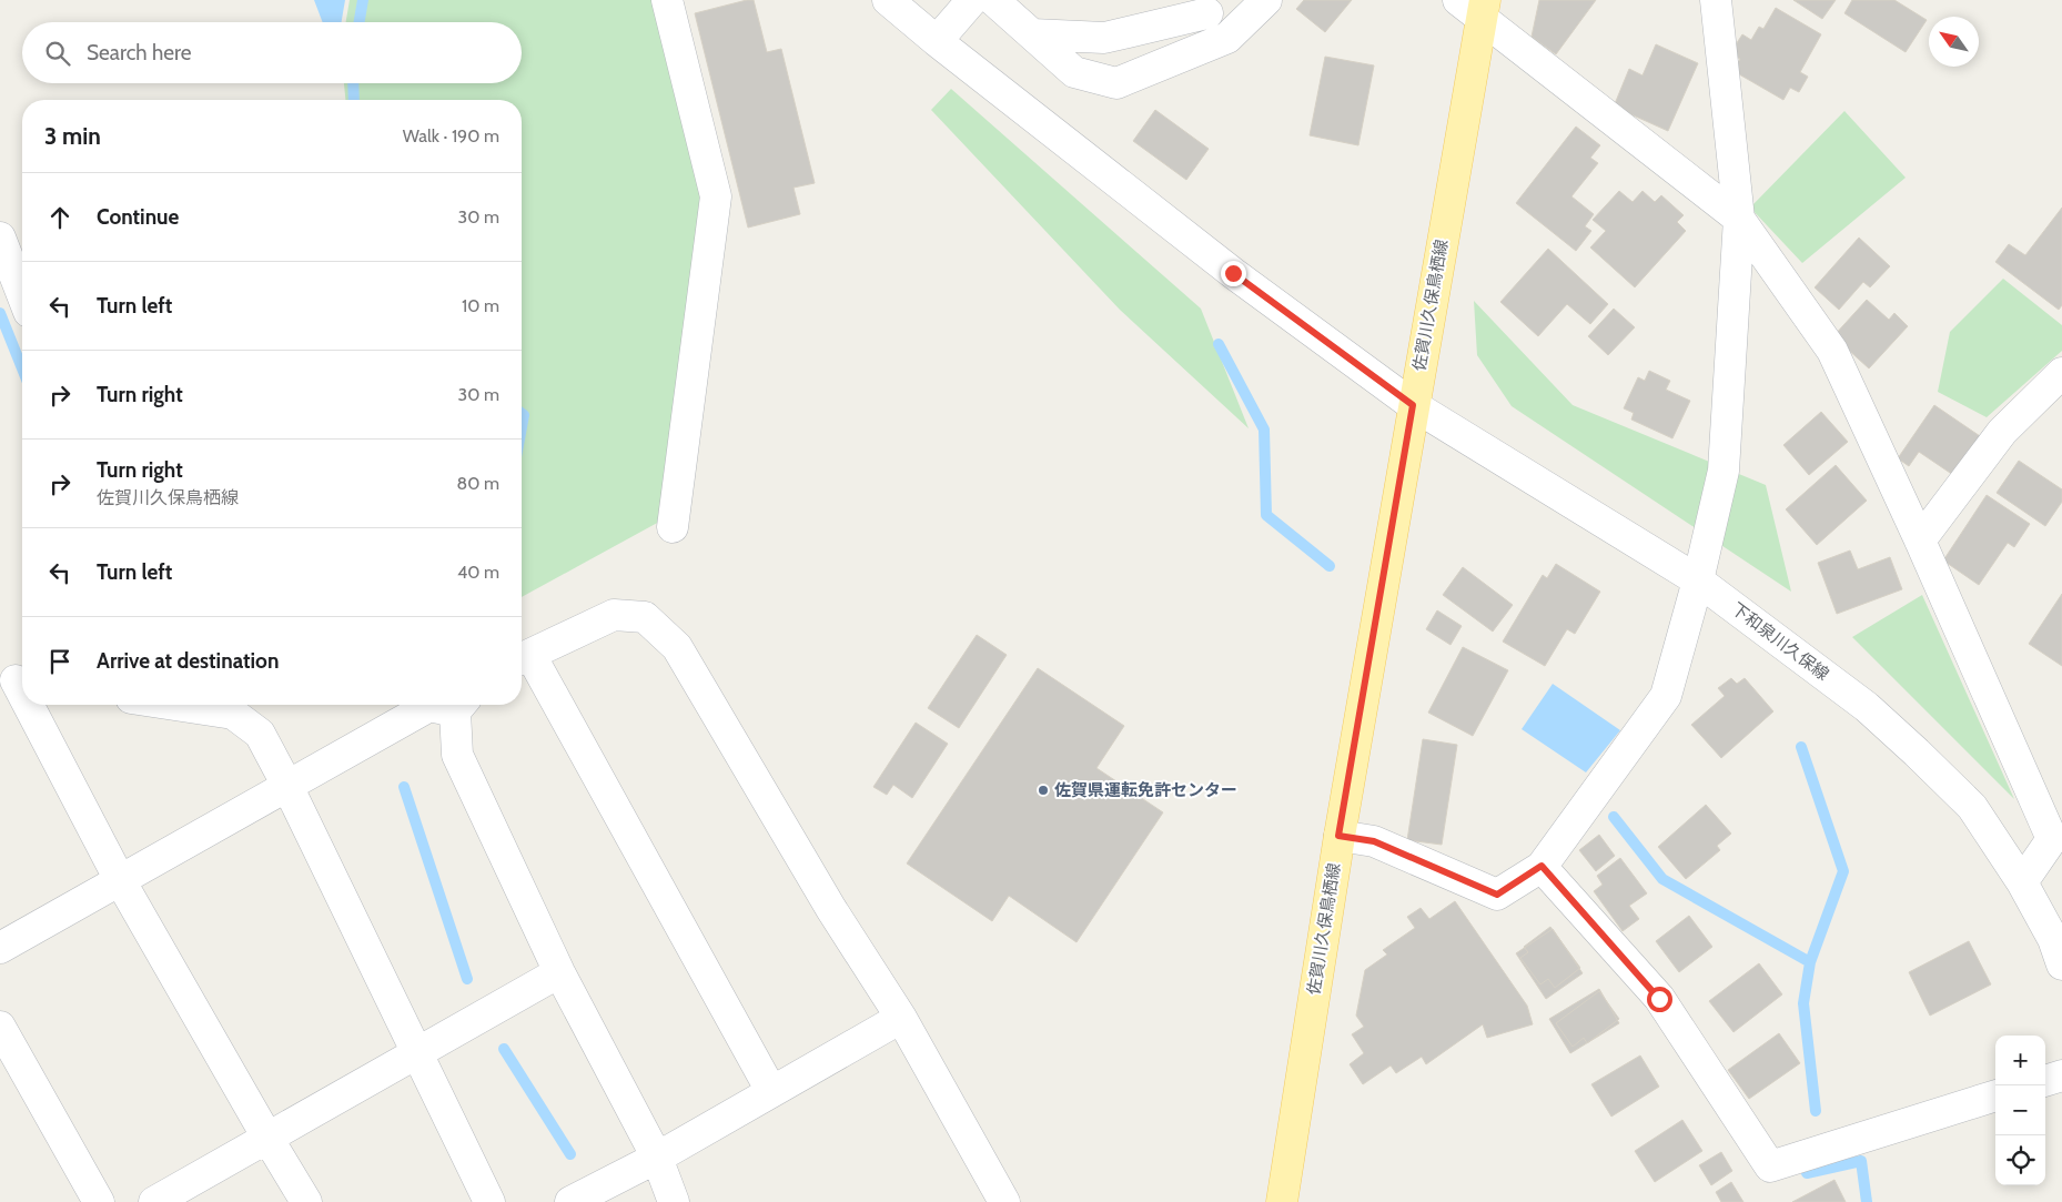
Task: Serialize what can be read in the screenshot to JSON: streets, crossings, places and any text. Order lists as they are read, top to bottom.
{
  "streets": {
    "main road": ["佐賀川久保鳥栖線"],
    "street": ["下和泉川久保線"]
  },
  "crossings": [
    ["佐賀川久保鳥栖線", "下和泉川久保線"]
  ],
  "places": ["佐賀県運転免許センター"],
  "north": "top left",
  "page": {
    "search": "Search here",
    "heading": ["3 min", "Walk · 190 m"],
    "list": [
      ["Continue", "30 m"],
      ["Turn left", "10 m"],
      ["Turn right", "30 m"],
      ["Turn right", "佐賀川久保鳥栖線", "80 m"],
      ["Turn left", "40 m"],
      "Arrive at destination"
    ],
    "map_buttons": ["+", "−"]
  }
}
